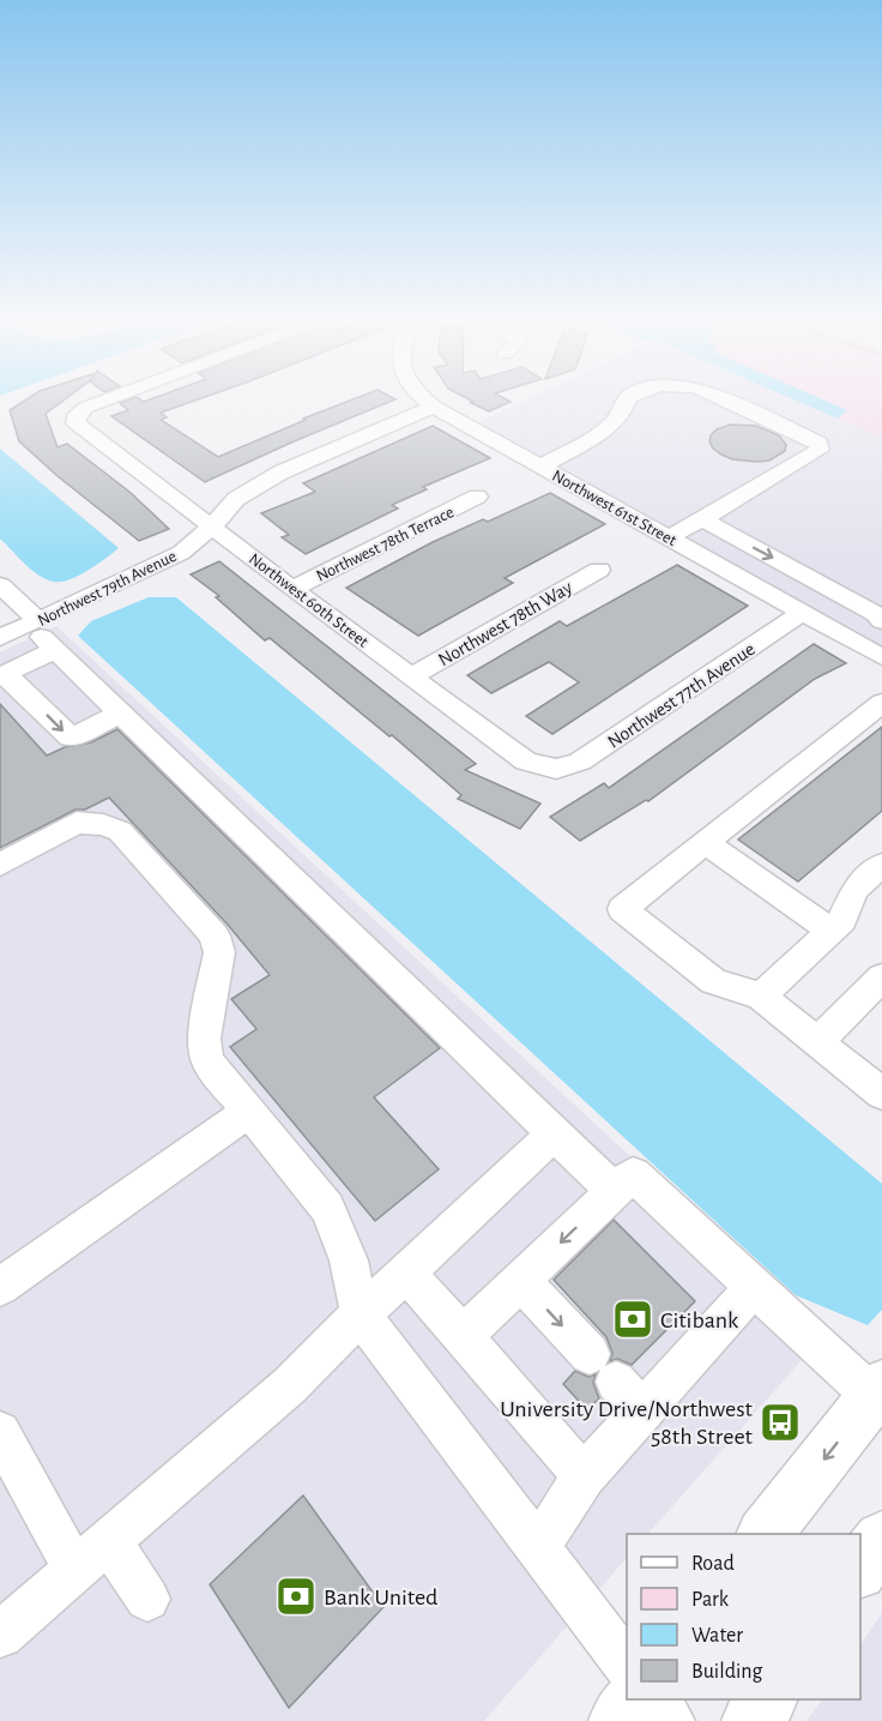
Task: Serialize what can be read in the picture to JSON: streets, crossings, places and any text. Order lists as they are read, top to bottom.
{
  "streets": {
    "street": [
      "Northwest 61st Street",
      "Northwest 78th Terrace",
      "Northwest 79th Avenue",
      "Northwest 60th Street",
      "Northwest 78th Way",
      "Northwest 77th Avenue"
    ]
  },
  "crossings": [
    ["Northwest 61st Street", "Northwest 79th Avenue"],
    ["Northwest 61st Street", "Northwest 77th Avenue"],
    ["Northwest 78th Terrace", "Northwest 60th Street"],
    ["Northwest 79th Avenue", "Northwest 60th Street"],
    ["Northwest 60th Street", "Northwest 78th Way"],
    ["Northwest 60th Street", "Northwest 77th Avenue"]
  ],
  "places": {
    "bank": ["Citibank", "Bank United"],
    "bus stop": ["University Drive/Northwest 58th Street"]
  },
  "legend": [
    "Road",
    "Park",
    "Water",
    "Building"
  ]
}
